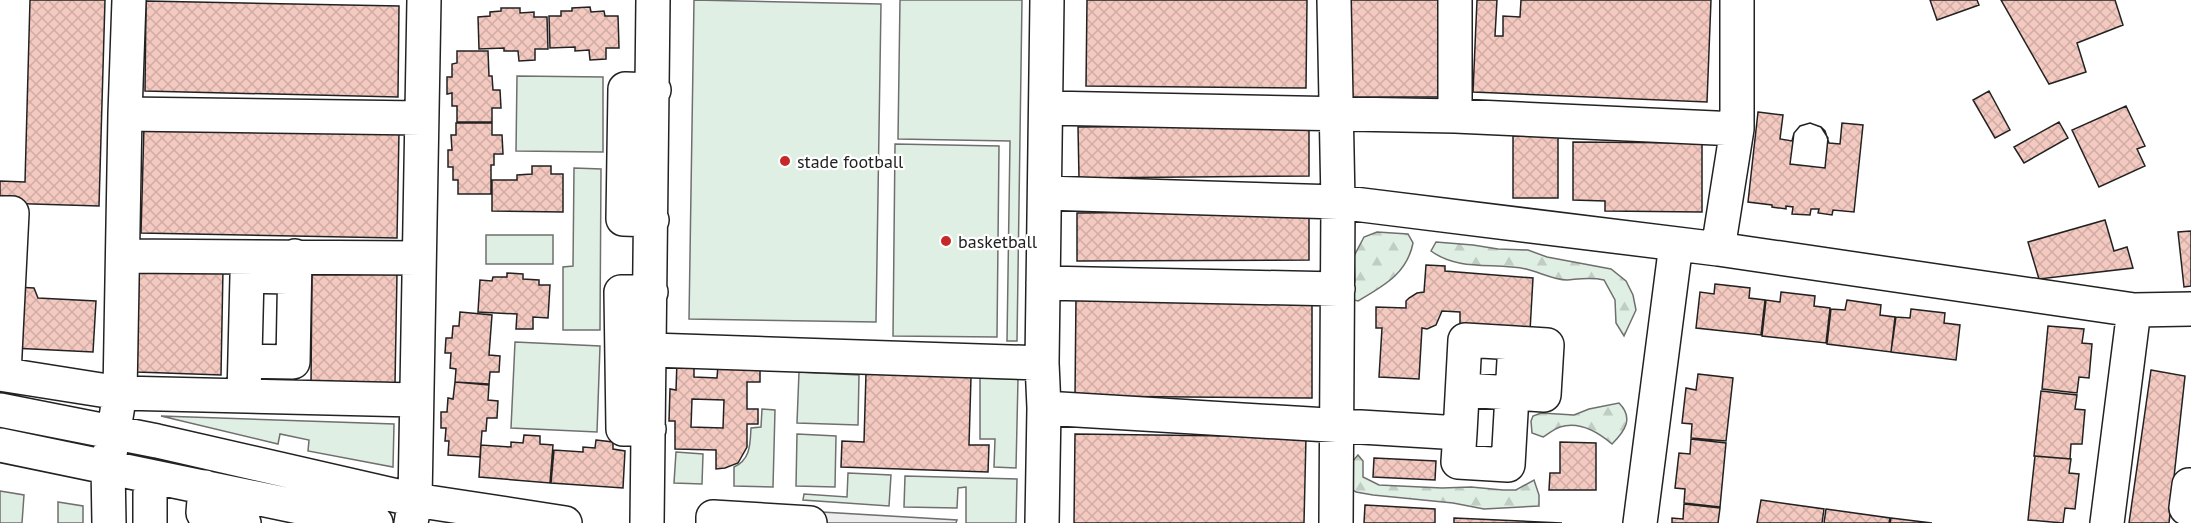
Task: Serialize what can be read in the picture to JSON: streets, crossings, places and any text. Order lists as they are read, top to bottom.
{
  "places": ["stade football", "basketball"]
}
